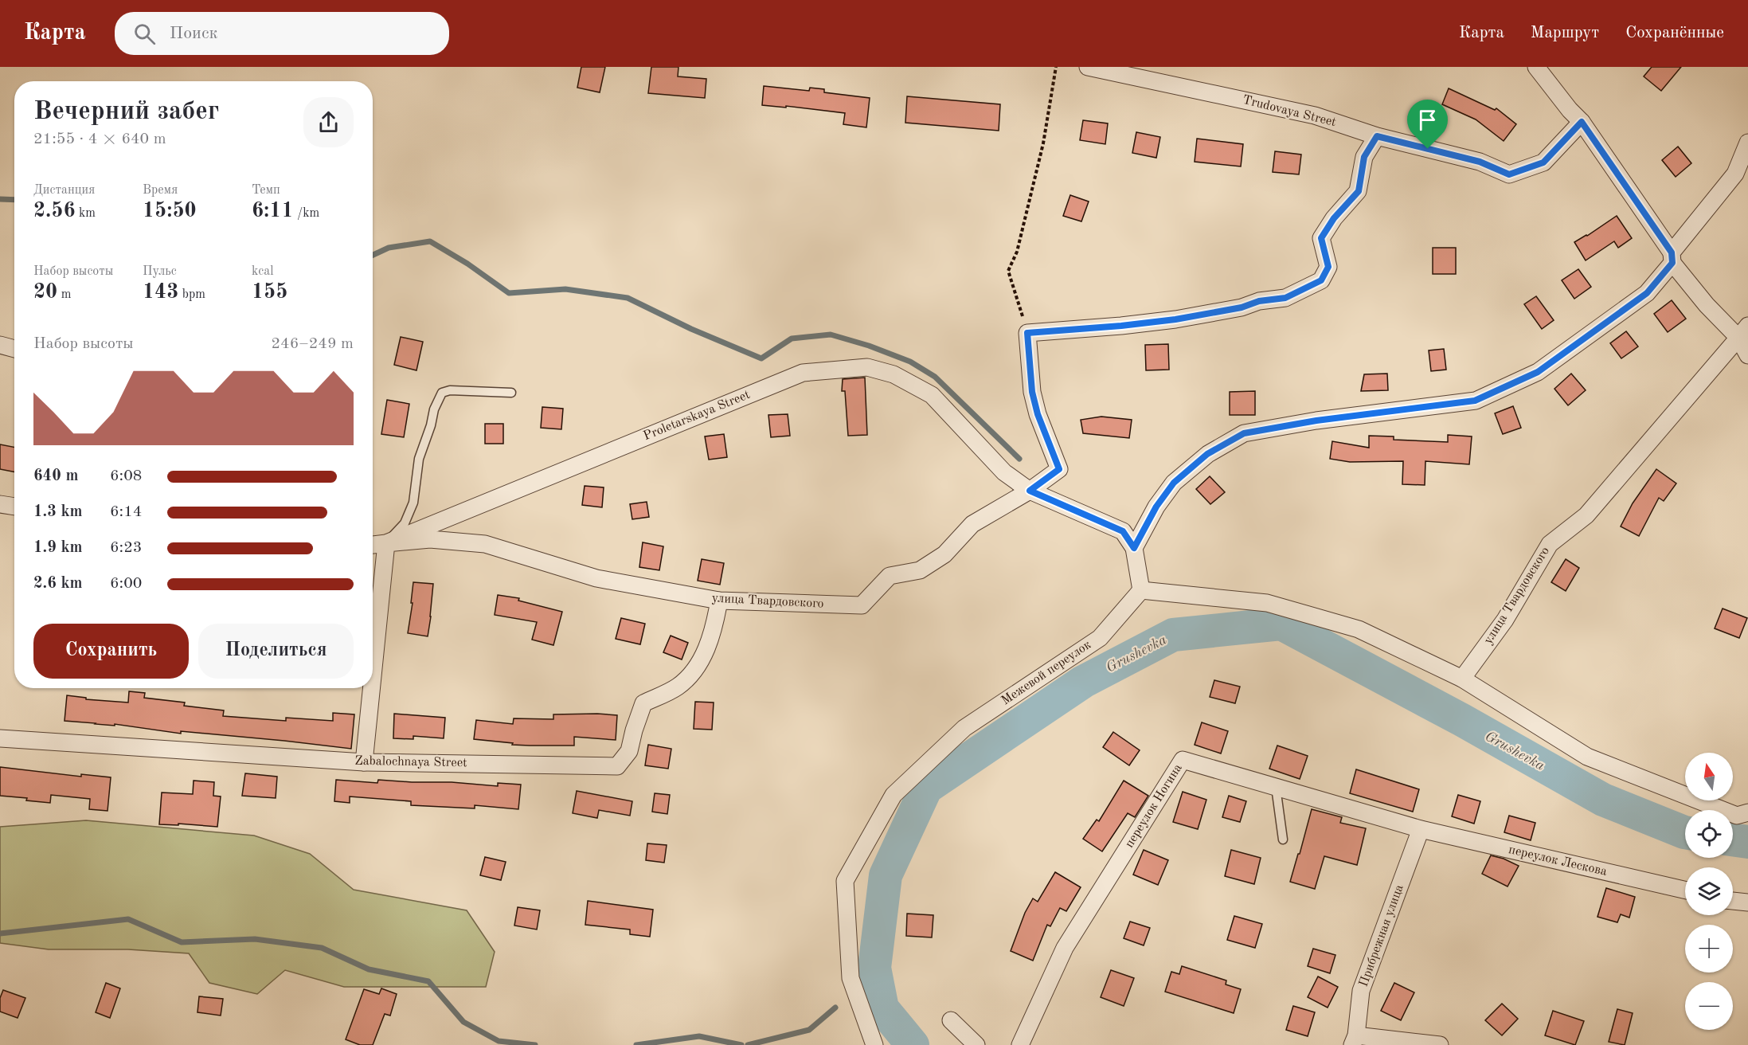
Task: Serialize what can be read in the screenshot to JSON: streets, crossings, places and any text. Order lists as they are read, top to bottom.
{
  "streets": {
    "street": [
      "Trudovaya Street",
      "Proletarskaya Street",
      "улица Твардовского",
      "Межевой переулок",
      "Zabalochnaya Street",
      "переулок Ногина",
      "переулок Лескова",
      "Прибрежная улица"
    ]
  },
  "crossings": [
    ["Proletarskaya Street", "улица Твардовского"],
    ["улица Твардовского", "Zabalochnaya Street"],
    ["переулок Ногина", "переулок Лескова"],
    ["переулок Ногина", "Прибрежная улица"],
    ["переулок Лескова", "Прибрежная улица"]
  ],
  "water": ["Grushevka"],
  "north": "top",
  "page": {
    "header": "Карта",
    "search": "Поиск",
    "nav": ["Карта", "Маршрут", "Сохранённые"],
    "heading": ["Вечерний забег", "21:55 · 4 × 640 m"],
    "stats": [
      ["Дистанция", "2.56 km"],
      ["Время", "15:50"],
      ["Темп", "6:11 /km"],
      ["Набор высоты", "20 m"],
      ["Пульс", "143 bpm"],
      ["kcal", "155"]
    ],
    "chart": ["Набор высоты", "246–249 m"],
    "list": [
      {
        "name": "640 m",
        "note": "6:08"
      },
      {
        "name": "1.3 km",
        "note": "6:14"
      },
      {
        "name": "1.9 km",
        "note": "6:23"
      },
      {
        "name": "2.6 km",
        "note": "6:00"
      }
    ],
    "buttons": ["Сохранить", "Поделиться"],
    "map_buttons": ["+", "−"]
  }
}
